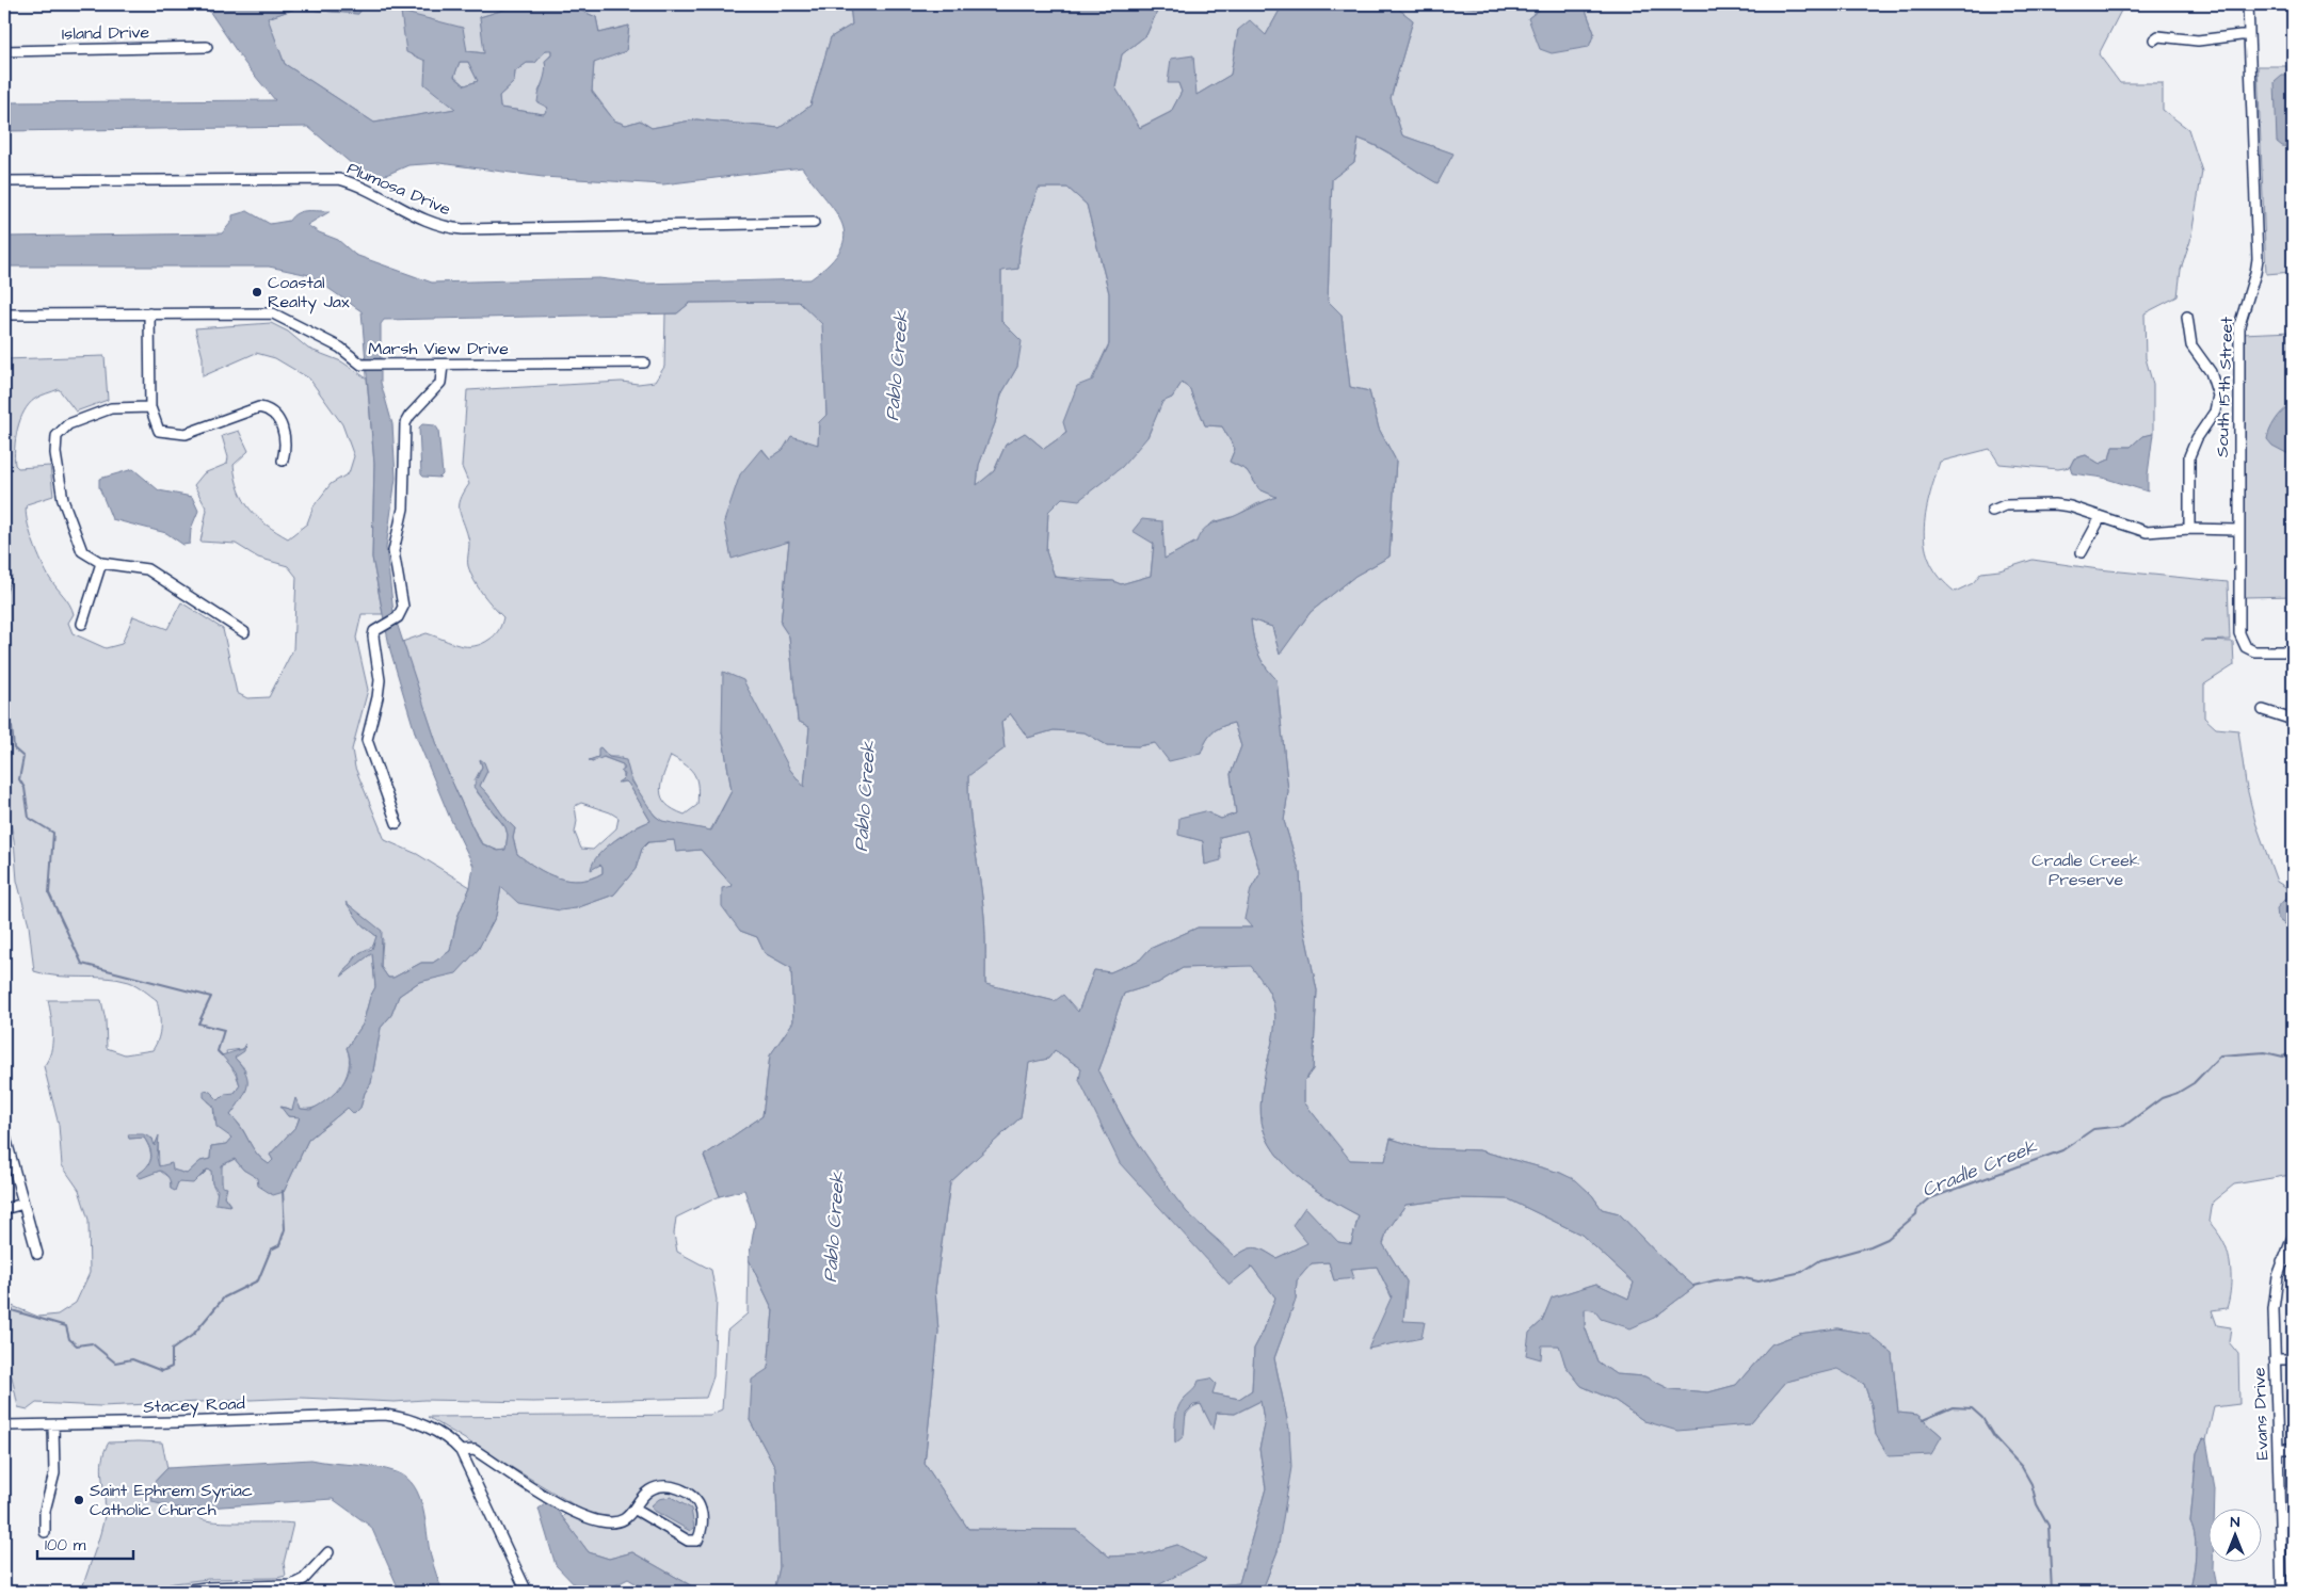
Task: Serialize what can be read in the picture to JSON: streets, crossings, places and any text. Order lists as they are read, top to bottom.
{
  "streets": {
    "street": [
      "Island Drive",
      "Plumosa Drive",
      "Marsh View Drive",
      "South 15th Street",
      "Stacey Road",
      "Evans Drive"
    ]
  },
  "water": ["Pablo Creek", "Cradle Creek"],
  "parks": ["Cradle Creek Preserve"],
  "places": ["Coastal Realty Jax", "Saint Ephrem Syriac Catholic Church"],
  "scale_bar": "100 m",
  "north": "top"
}
